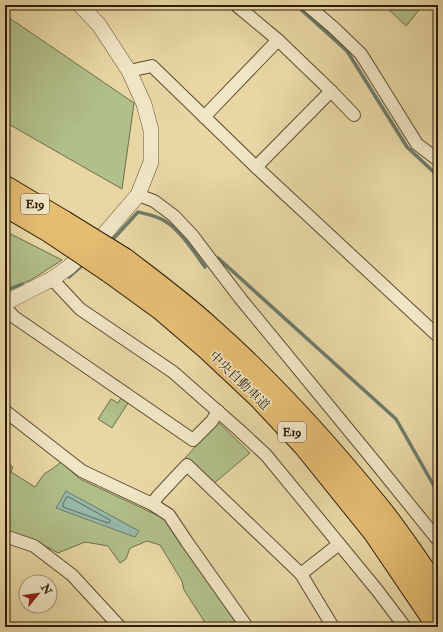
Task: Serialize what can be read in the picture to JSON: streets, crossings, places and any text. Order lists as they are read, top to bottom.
{
  "streets": {
    "highway": ["E19", "中央自動車道"]
  },
  "north": "top right"
}
